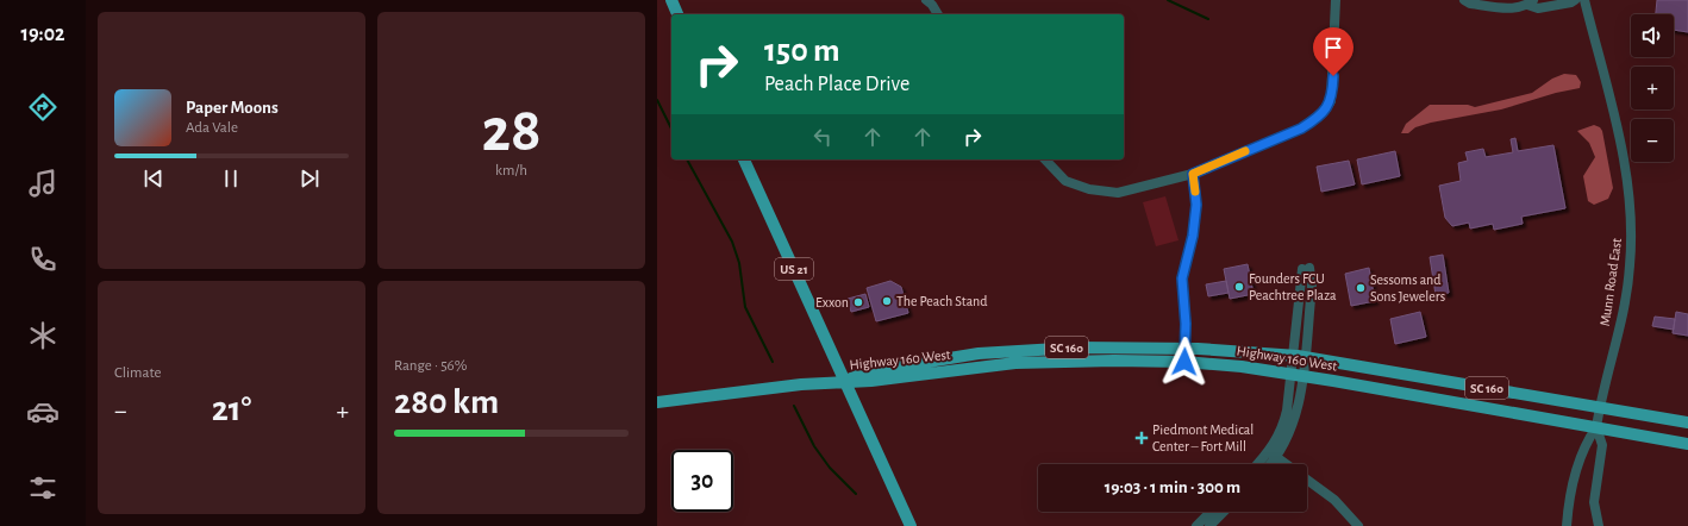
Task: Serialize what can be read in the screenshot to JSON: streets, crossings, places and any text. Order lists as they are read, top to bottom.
{
  "streets": {
    "main road": ["US 21", "SC 160", "Highway 160 West"],
    "street": ["Munn Road East"]
  },
  "crossings": [
    ["US 21", "SC 160"],
    ["US 21", "Highway 160 West"],
    ["Munn Road East", "Highway 160 West"],
    ["SC 160", "Highway 160 West"]
  ],
  "places": {
    "other": [
      "Founders FCU Peachtree Plaza",
      "Sessoms and Sons Jewelers",
      "The Peach Stand",
      "Exxon"
    ],
    "health": ["Piedmont Medical Center – Fort Mill"]
  },
  "page": {
    "tabs": "19:02",
    "tile": [
      ["28", "km/h"],
      "Climate",
      ["Range · 56%", "280 km"]
    ],
    "map_buttons": ["+", "−"],
    "turn": ["150 m", "Peach Place Drive"],
    "song": ["Paper Moons", "Ada Vale"],
    "heat": ["−", "21°", "+"],
    "limit": "30",
    "trip": "19:03 · 1 min · 300 m"
  }
}
